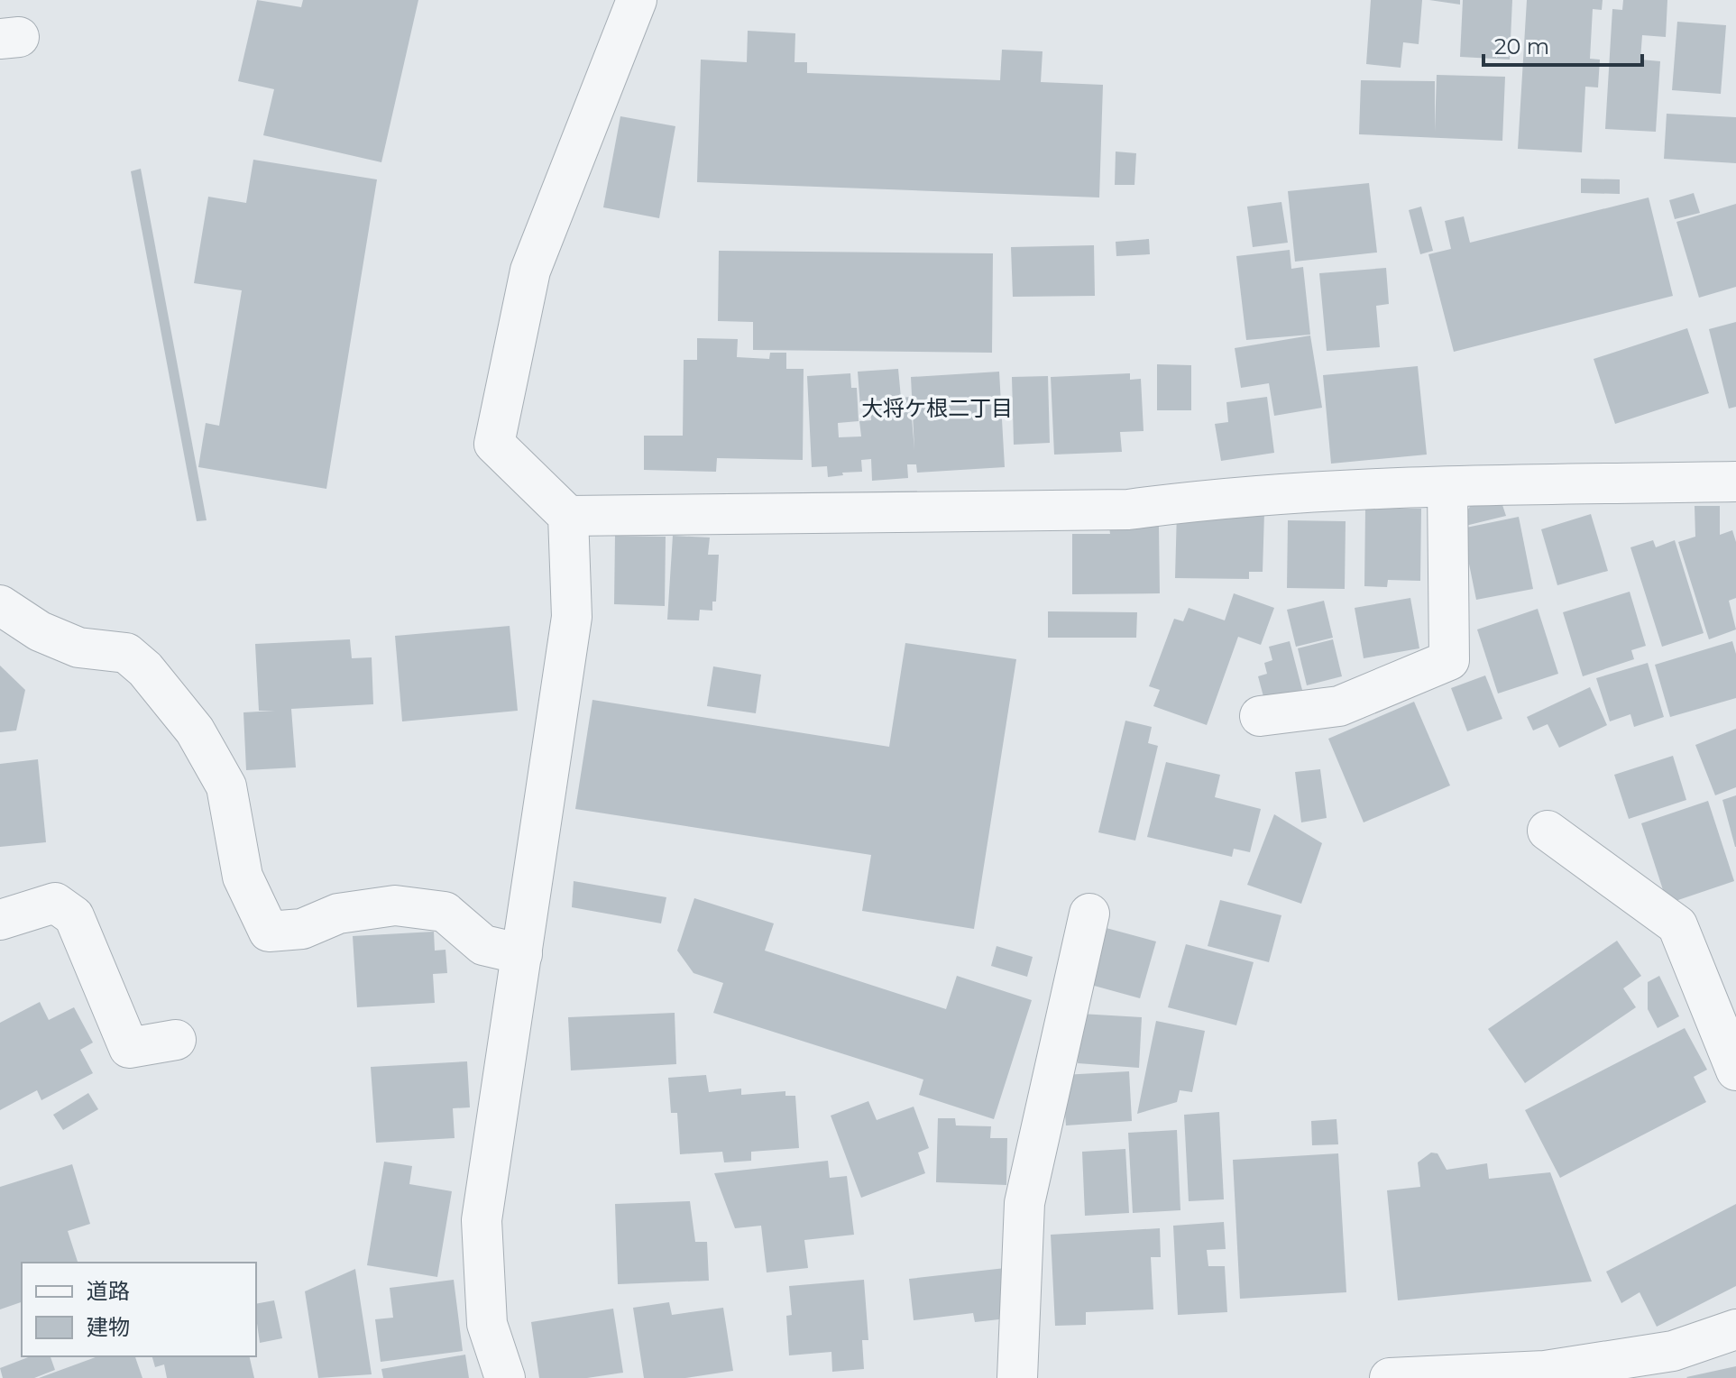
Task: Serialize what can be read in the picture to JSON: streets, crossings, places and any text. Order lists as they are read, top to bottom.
{
  "districts": ["大将ケ根二丁目"],
  "legend": ["道路", "建物"],
  "scale_bar": "20 m"
}
